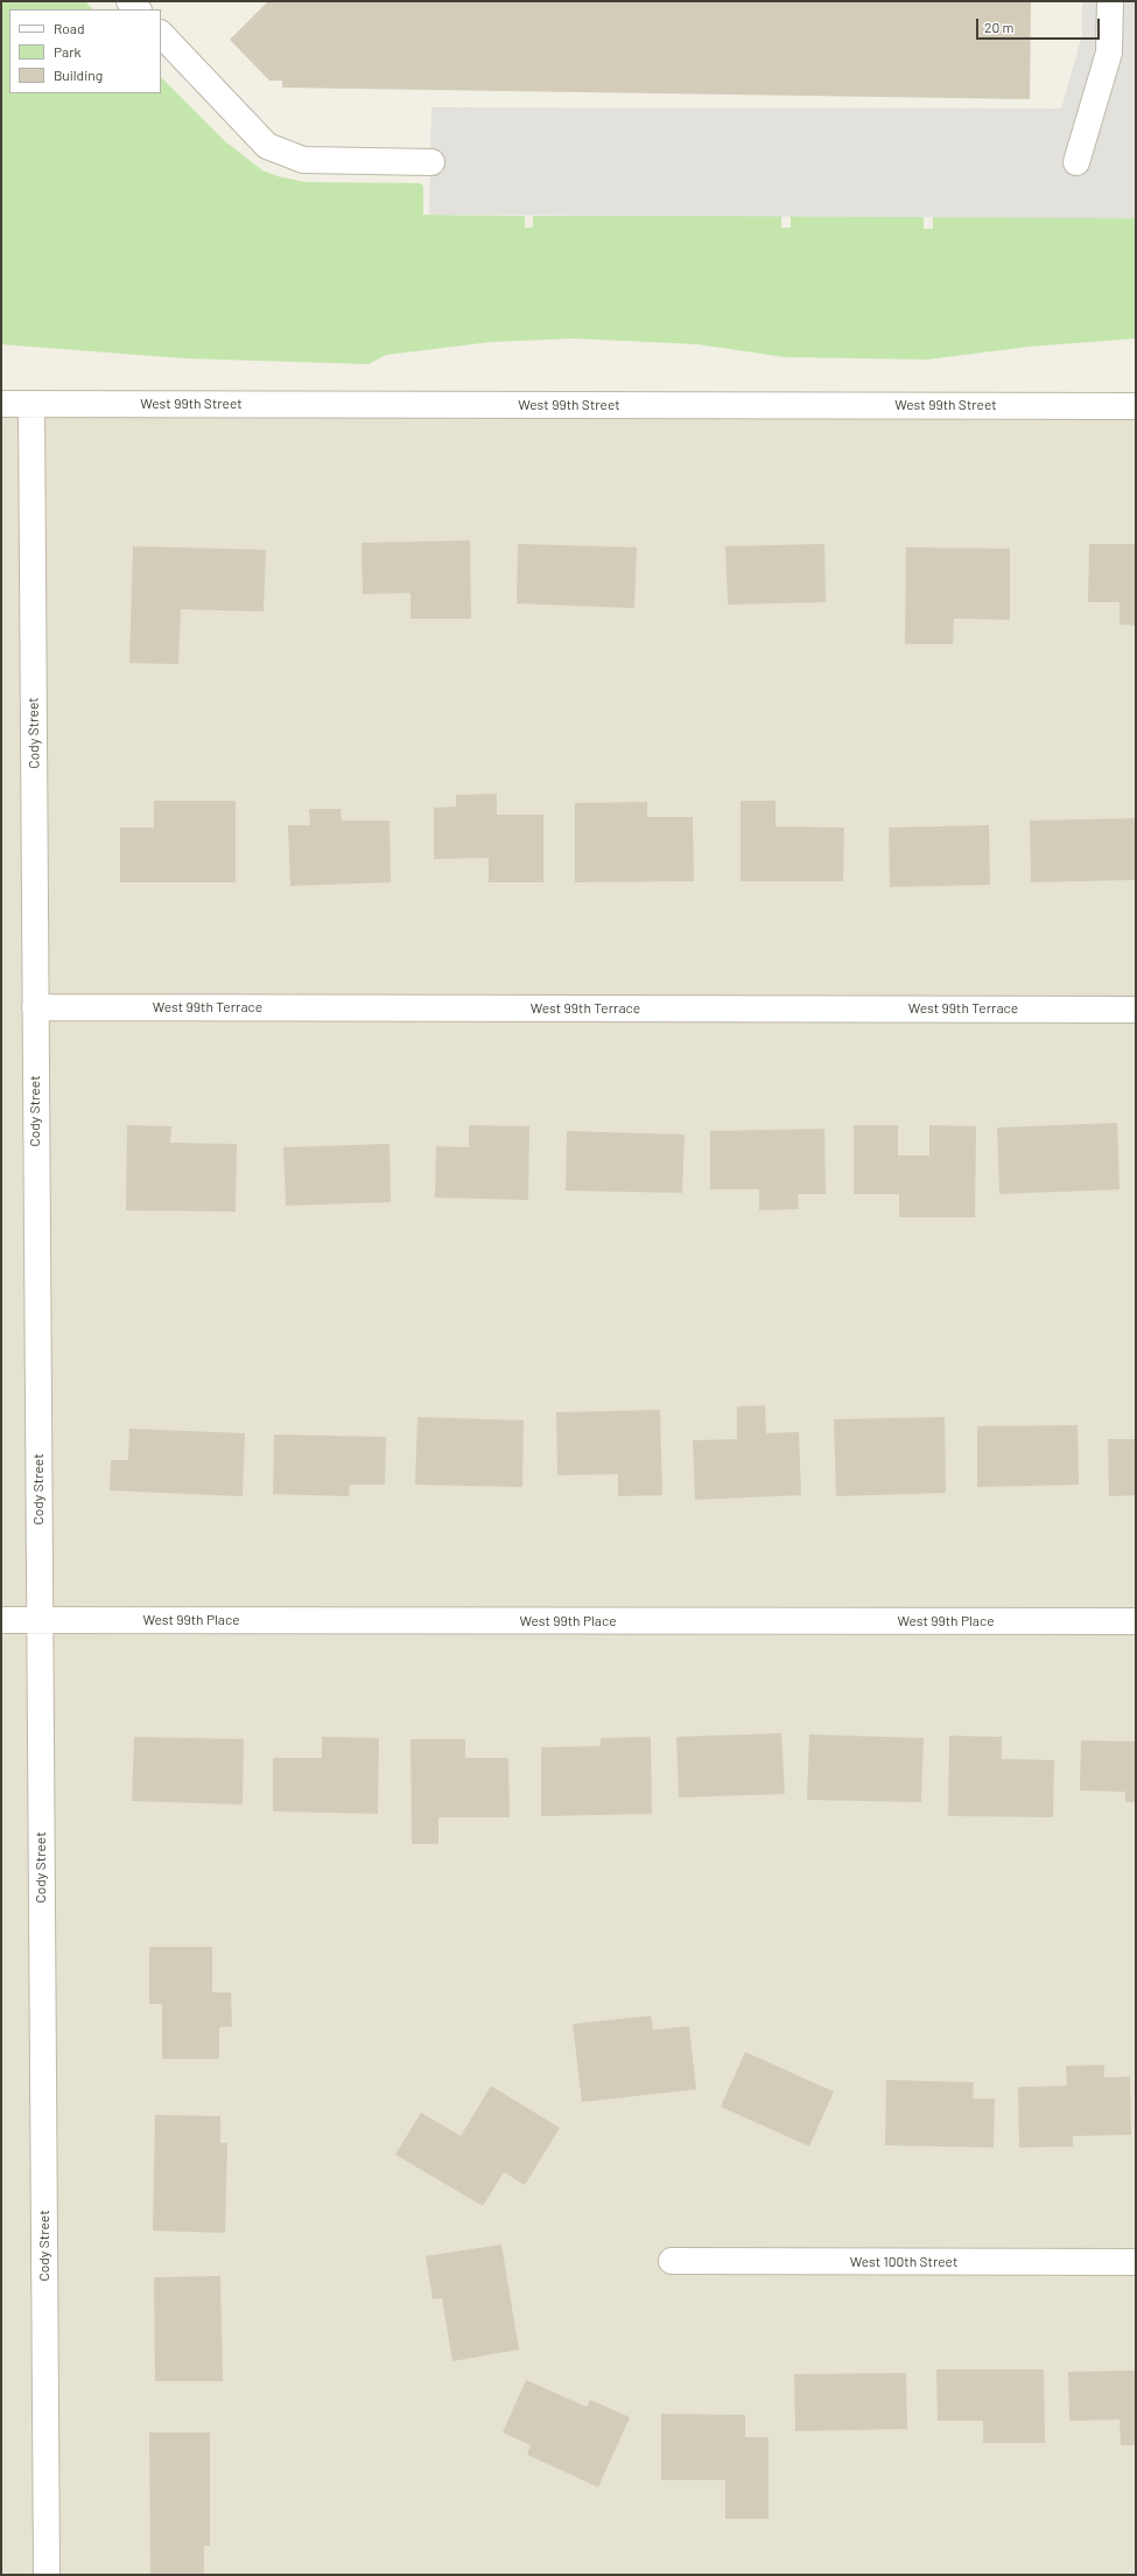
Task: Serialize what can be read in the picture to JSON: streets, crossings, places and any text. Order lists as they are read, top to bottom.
{
  "streets": {
    "street": [
      "West 99th Street",
      "Cody Street",
      "West 99th Terrace",
      "West 99th Place",
      "West 100th Street"
    ]
  },
  "crossings": [
    ["West 99th Street", "Cody Street"],
    ["Cody Street", "West 99th Terrace"],
    ["Cody Street", "West 99th Place"]
  ],
  "legend": ["Road", "Park", "Building"],
  "scale_bar": "20 m"
}
